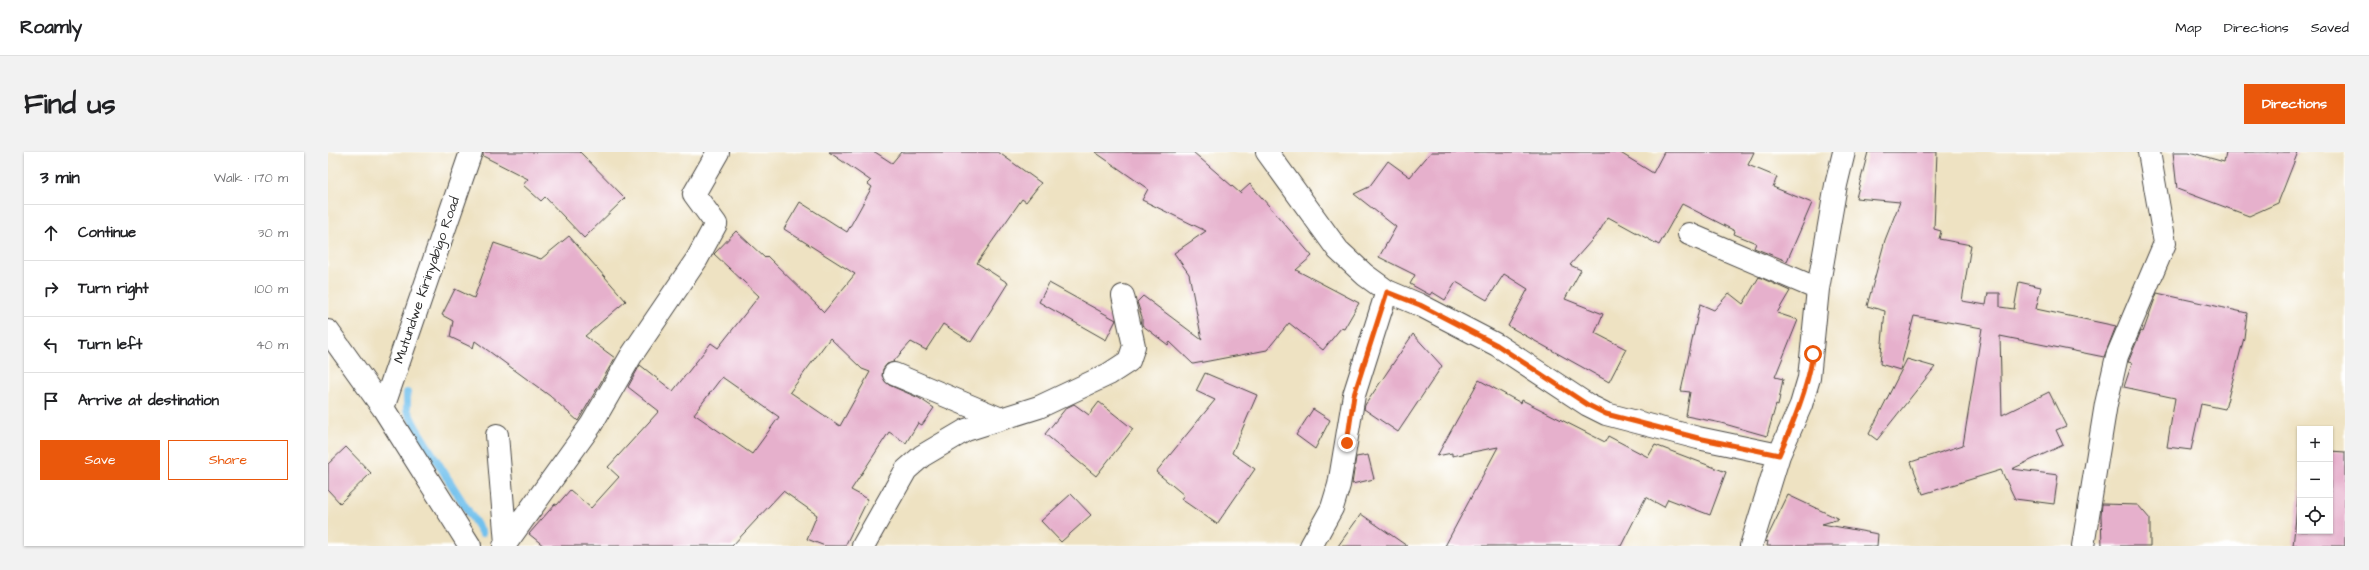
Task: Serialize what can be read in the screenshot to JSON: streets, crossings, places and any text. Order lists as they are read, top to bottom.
{
  "streets": {
    "street": ["Mutundwe Kirinyabigo Road"]
  },
  "page": {
    "header": "Roamly",
    "nav": ["Map", "Directions", "Saved"],
    "buttons": [
      "Directions",
      ["Save", "Share"]
    ],
    "title": "Find us",
    "heading": ["3 min", "Walk · 170 m"],
    "list": [
      ["Continue", "30 m"],
      ["Turn right", "100 m"],
      ["Turn left", "40 m"],
      "Arrive at destination"
    ],
    "map_buttons": ["+", "−"]
  }
}
